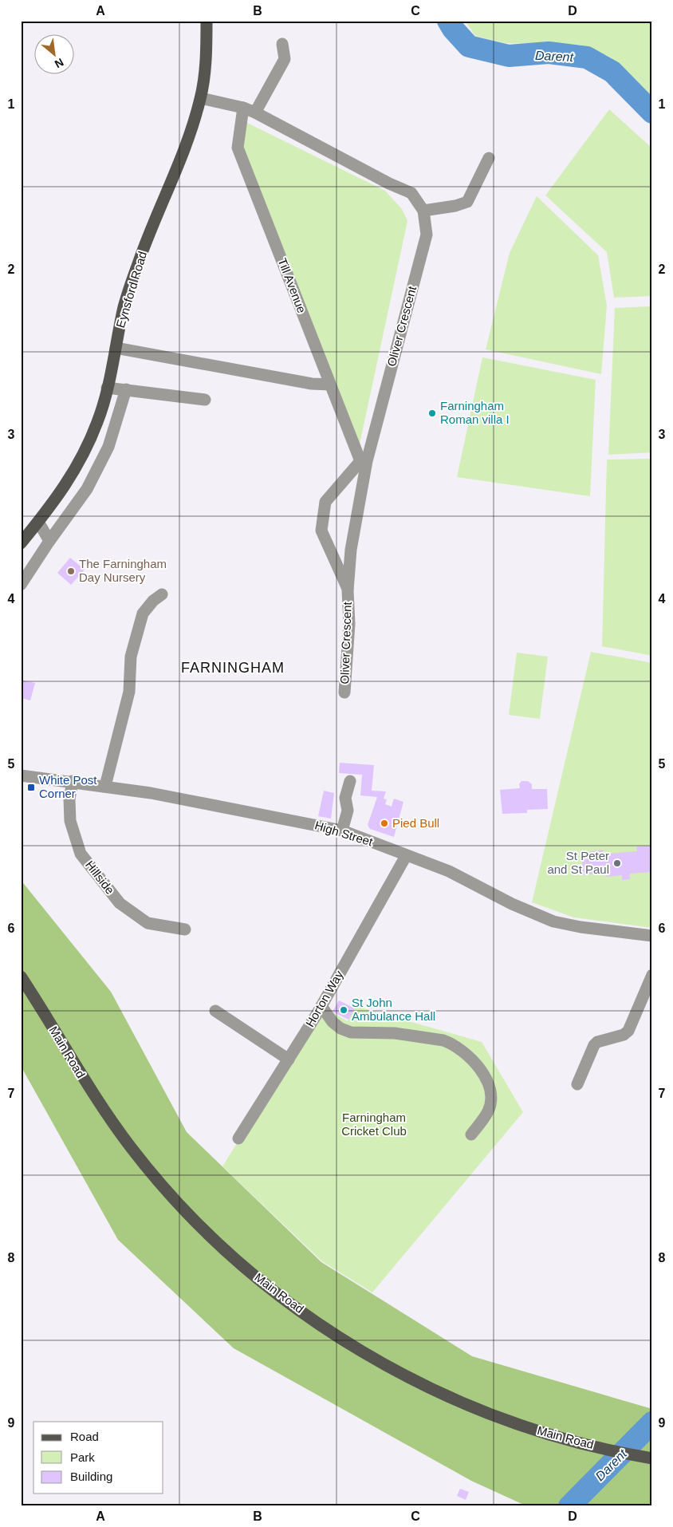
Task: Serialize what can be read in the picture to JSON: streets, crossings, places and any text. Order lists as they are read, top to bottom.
{
  "streets": {
    "main road": ["Eynsford Road", "Main Road"],
    "street": [
      "Till Avenue",
      "Oliver Crescent",
      "High Street",
      "Hillside",
      "Horton Way"
    ]
  },
  "crossings": [
    ["Till Avenue", "Oliver Crescent"],
    ["Eynsford Road", "Oliver Crescent"],
    ["High Street", "Hillside"],
    ["High Street", "Horton Way"]
  ],
  "districts": ["FARNINGHAM"],
  "water": ["Darent"],
  "parks": ["Farningham Cricket Club"],
  "places": {
    "other": [
      "Farningham Roman villa I",
      "The Farningham Day Nursery",
      "Pied Bull",
      "St Peter and St Paul",
      "St John Ambulance Hall"
    ],
    "transit": ["White Post Corner"]
  },
  "legend": ["Road", "Park", "Building"],
  "north": "bottom right",
  "grid": {
    "columns": [
      "A",
      "B",
      "C",
      "D"
    ],
    "rows": [
      "1",
      "2",
      "3",
      "4",
      "5",
      "6",
      "7",
      "8",
      "9"
    ]
  }
}
